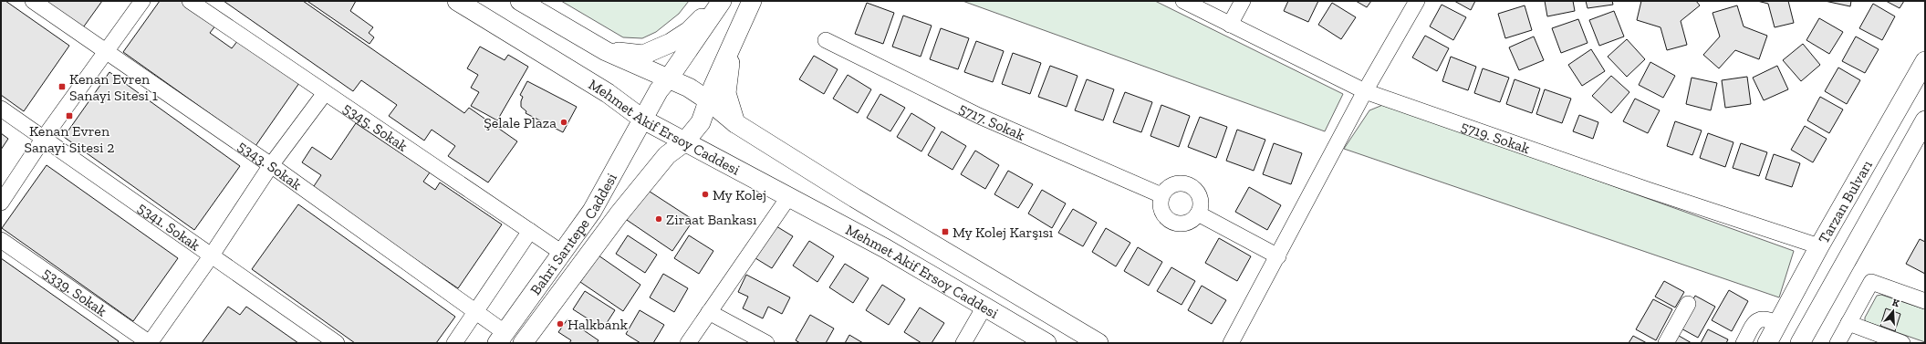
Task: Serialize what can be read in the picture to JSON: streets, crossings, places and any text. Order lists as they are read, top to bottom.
{
  "streets": {
    "main road": ["Mehmet Akif Ersoy Caddesi", "Tarzan Bulvarı", "Bahri Sarıtepe Caddesi"],
    "street": [
      "5717. Sokak",
      "5345. Sokak",
      "5719. Sokak",
      "5343. Sokak",
      "5341. Sokak",
      "5339. Sokak"
    ]
  },
  "crossings": [
    ["Mehmet Akif Ersoy Caddesi", "Bahri Sarıtepe Caddesi"],
    ["5345. Sokak", "Bahri Sarıtepe Caddesi"],
    ["5719. Sokak", "Tarzan Bulvarı"],
    ["5343. Sokak", "Bahri Sarıtepe Caddesi"]
  ],
  "places": {
    "transit": ["Kenan Evren Sanayi Sitesi 1", "Kenan Evren Sanayi Sitesi 2", "My Kolej Karşısı"],
    "other": [
      "Şelale Plaza",
      "My Kolej",
      "Ziraat Bankası",
      "Halkbank"
    ]
  },
  "north": "top"
}
